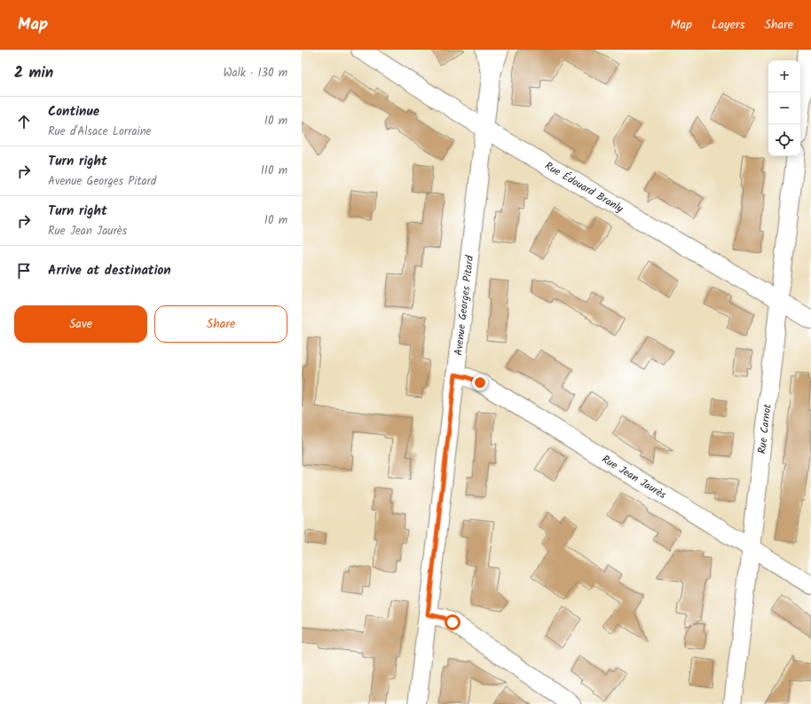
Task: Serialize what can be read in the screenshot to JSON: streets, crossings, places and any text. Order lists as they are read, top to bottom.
{
  "streets": {
    "street": [
      "Rue Édouard Branly",
      "Avenue Georges Pitard",
      "Rue Carnot",
      "Rue Jean Jaurès"
    ]
  },
  "crossings": [
    ["Rue Édouard Branly", "Avenue Georges Pitard"],
    ["Rue Édouard Branly", "Rue Carnot"],
    ["Avenue Georges Pitard", "Rue Jean Jaurès"],
    ["Rue Carnot", "Rue Jean Jaurès"]
  ],
  "page": {
    "header": "Map",
    "nav": ["Map", "Layers", "Share"],
    "heading": ["2 min", "Walk · 130 m"],
    "map_buttons": ["+", "−"],
    "list": [
      ["Continue", "Rue d'Alsace Lorraine", "10 m"],
      ["Turn right", "Avenue Georges Pitard", "110 m"],
      ["Turn right", "Rue Jean Jaurès", "10 m"],
      "Arrive at destination"
    ],
    "buttons": ["Save", "Share"]
  }
}
